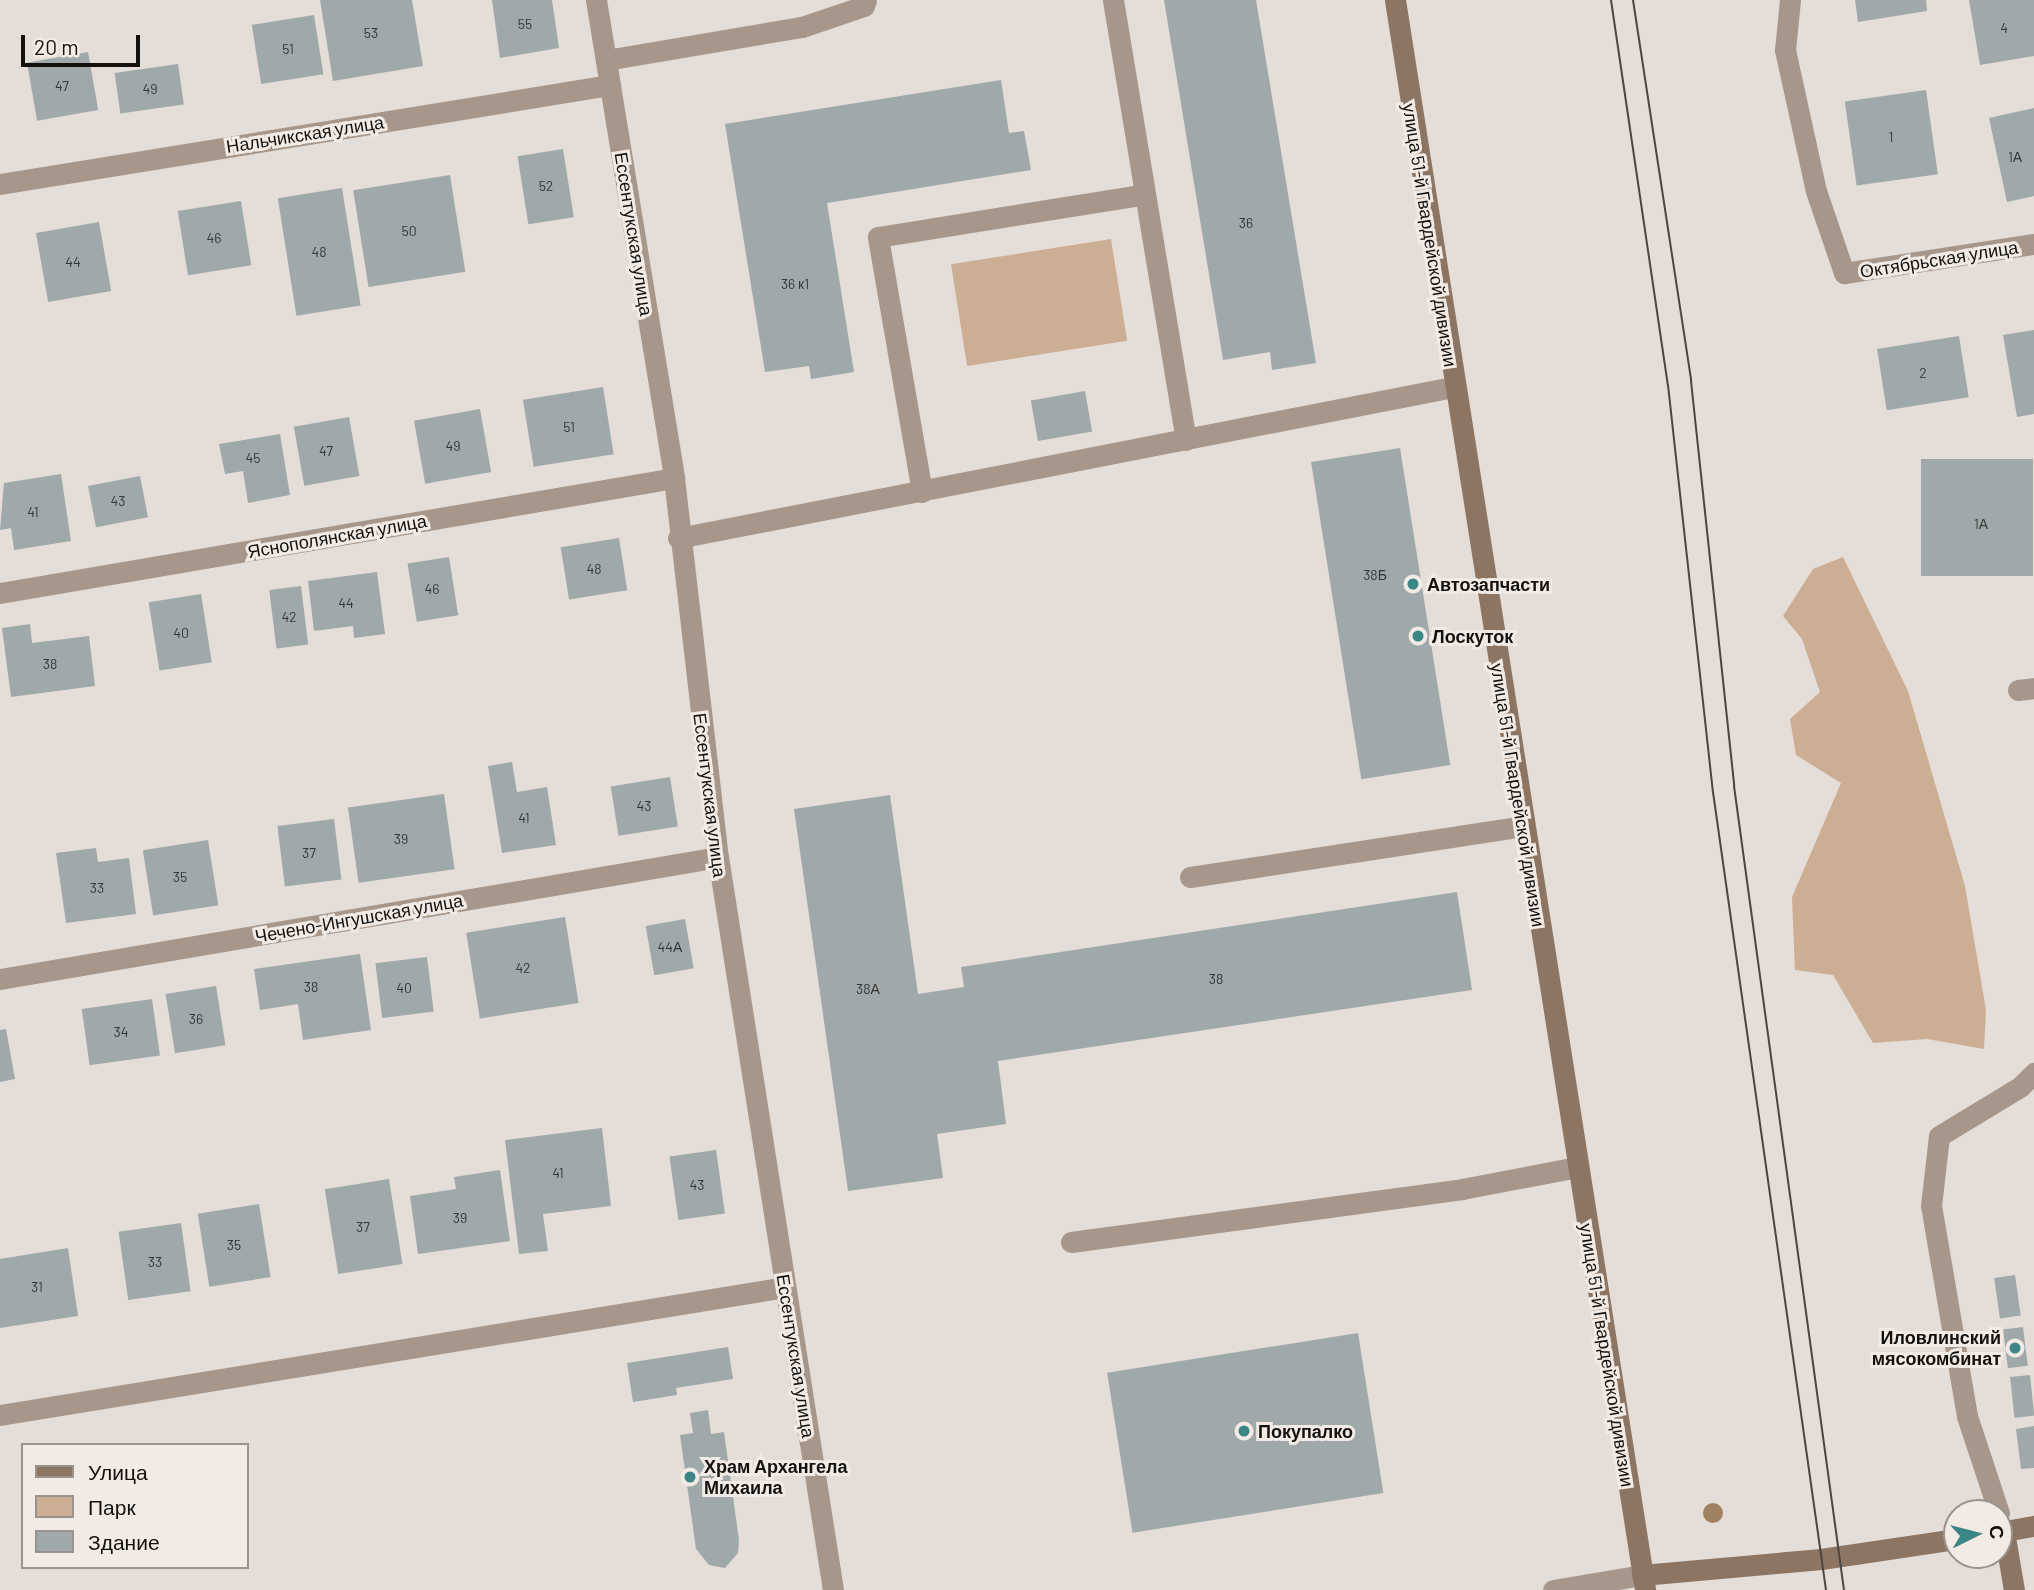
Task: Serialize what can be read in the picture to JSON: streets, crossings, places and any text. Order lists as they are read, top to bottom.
{
  "streets": {
    "main road": ["улица 51-й Гвардейской дивизии"],
    "street": [
      "Нальчикская улица",
      "Ессентукская улица",
      "Октябрьская улица",
      "Яснополянская улица",
      "Чечено-Ингушская улица"
    ]
  },
  "crossings": [
    ["Нальчикская улица", "Ессентукская улица"],
    ["Ессентукская улица", "Яснополянская улица"],
    ["Ессентукская улица", "Чечено-Ингушская улица"]
  ],
  "places": [
    "Автозапчасти",
    "Лоскуток",
    "Иловлинский мясокомбинат",
    "Покупалко",
    "Храм Архангела Михаила"
  ],
  "house_numbers": [
    "55",
    "4",
    "53",
    "51",
    "47",
    "49",
    "1",
    "1А",
    "52",
    "36",
    "50",
    "46",
    "48",
    "44",
    "36 к1",
    "2",
    "51",
    "49",
    "47",
    "45",
    "43",
    "41",
    "1А",
    "48",
    "38Б",
    "46",
    "44",
    "42",
    "40",
    "38",
    "43",
    "41",
    "39",
    "37",
    "35",
    "33",
    "44А",
    "42",
    "38",
    "38",
    "40",
    "38А",
    "36",
    "34",
    "41",
    "43",
    "39",
    "37",
    "35",
    "33",
    "31"
  ],
  "legend": ["Улица", "Парк", "Здание"],
  "scale_bar": "20 m",
  "north": "right"
}
